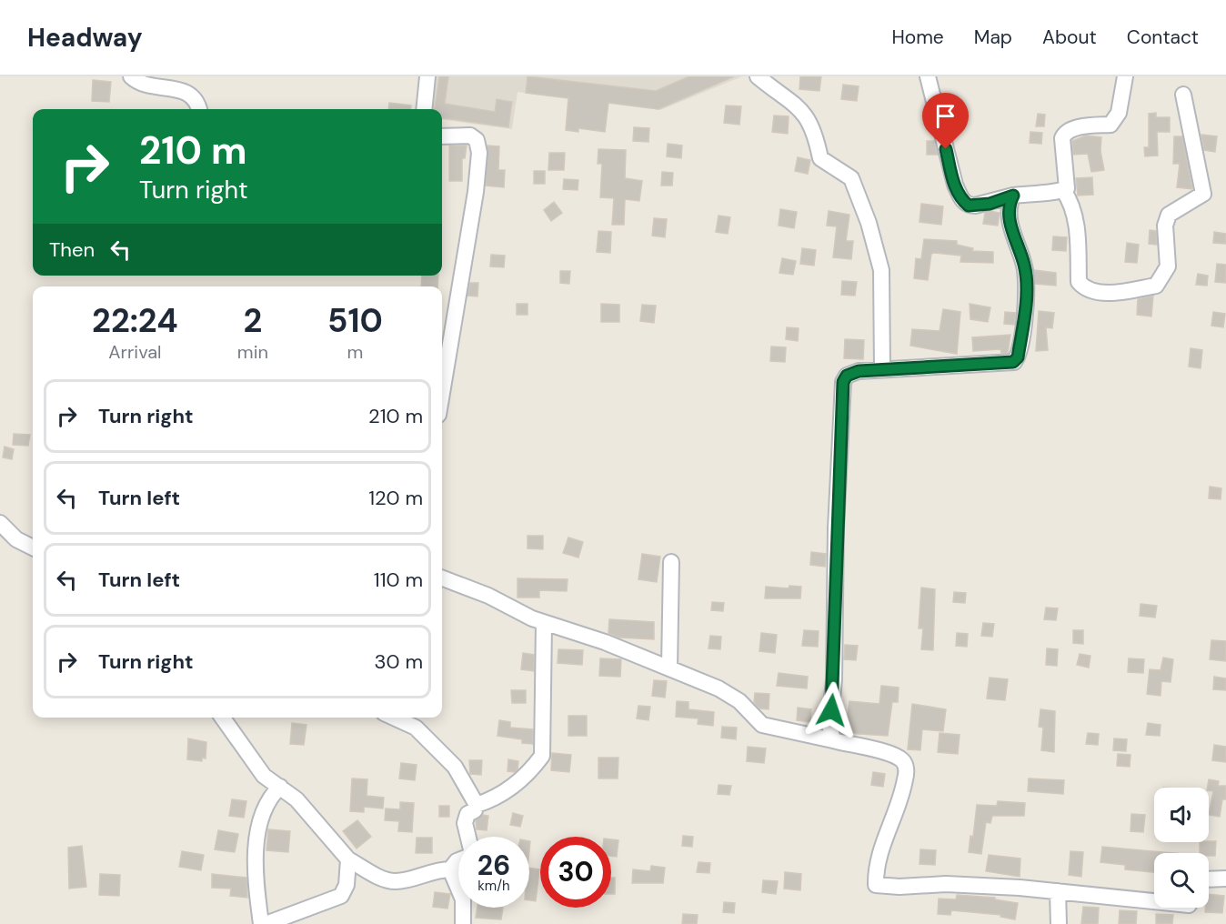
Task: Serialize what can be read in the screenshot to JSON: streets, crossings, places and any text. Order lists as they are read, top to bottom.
{
  "page": {
    "header": "Headway",
    "nav": [
      "Home",
      "Map",
      "About",
      "Contact"
    ],
    "turn": ["210 m", "Turn right"],
    "then": "Then",
    "eta": [
      "22:24",
      "Arrival",
      "2",
      "min",
      "510",
      "m"
    ],
    "list": [
      {
        "name": "Turn right",
        "value": "210 m"
      },
      {
        "name": "Turn left",
        "value": "120 m"
      },
      {
        "name": "Turn left",
        "value": "110 m"
      },
      {
        "name": "Turn right",
        "value": "30 m"
      }
    ],
    "speed": "26 km/h",
    "limit": "30"
  }
}
